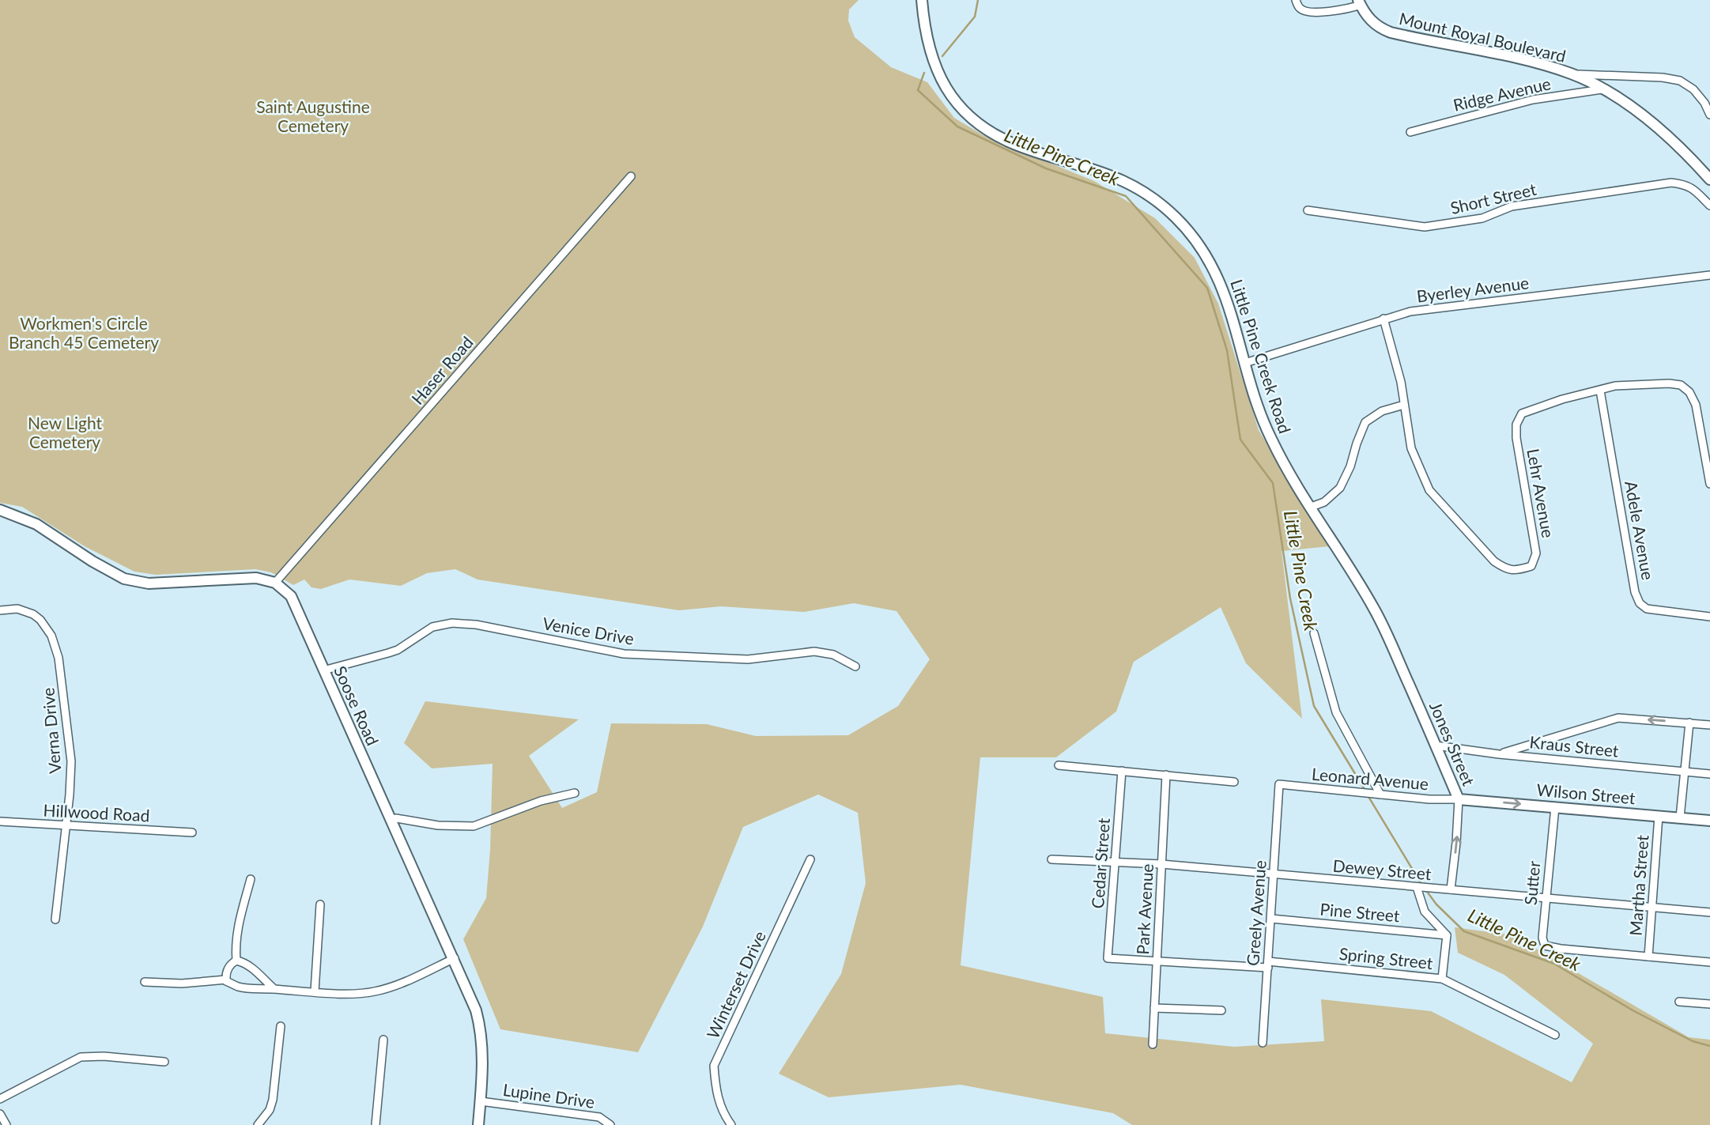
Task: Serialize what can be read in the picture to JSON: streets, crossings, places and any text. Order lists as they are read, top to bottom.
{
  "streets": {
    "street": [
      "Mount Royal Boulevard",
      "Ridge Avenue",
      "Short Street",
      "Byerley Avenue",
      "Little Pine Creek Road",
      "Haser Road",
      "Lehr Avenue",
      "Adele Avenue",
      "Venice Drive",
      "Soose Road",
      "Verna Drive",
      "Jones Street",
      "Kraus Street",
      "Leonard Avenue",
      "Wilson Street",
      "Hillwood Road",
      "Cedar Street",
      "Dewey Street",
      "Sutter",
      "Martha Street",
      "Park Avenue",
      "Greely Avenue",
      "Pine Street",
      "Spring Street",
      "Winterset Drive",
      "Lupine Drive"
    ]
  },
  "crossings": [
    ["Mount Royal Boulevard", "Ridge Avenue"],
    ["Byerley Avenue", "Little Pine Creek Road"],
    ["Byerley Avenue", "Lehr Avenue"],
    ["Little Pine Creek Road", "Jones Street"],
    ["Haser Road", "Soose Road"],
    ["Lehr Avenue", "Adele Avenue"],
    ["Venice Drive", "Soose Road"],
    ["Soose Road", "Lupine Drive"],
    ["Verna Drive", "Hillwood Road"],
    ["Jones Street", "Kraus Street"],
    ["Jones Street", "Leonard Avenue"],
    ["Jones Street", "Wilson Street"],
    ["Jones Street", "Dewey Street"],
    ["Leonard Avenue", "Wilson Street"],
    ["Leonard Avenue", "Greely Avenue"],
    ["Wilson Street", "Sutter"],
    ["Wilson Street", "Martha Street"],
    ["Cedar Street", "Dewey Street"],
    ["Cedar Street", "Spring Street"],
    ["Dewey Street", "Sutter"],
    ["Dewey Street", "Martha Street"],
    ["Dewey Street", "Park Avenue"],
    ["Dewey Street", "Greely Avenue"],
    ["Sutter", "Martha Street"],
    ["Park Avenue", "Spring Street"],
    ["Greely Avenue", "Pine Street"],
    ["Greely Avenue", "Spring Street"]
  ],
  "one_way": ["Jones Street"],
  "water": ["Little Pine Creek"],
  "parks": ["Saint Augustine Cemetery", "Workmen's Circle Branch 45 Cemetery", "New Light Cemetery"]
}
